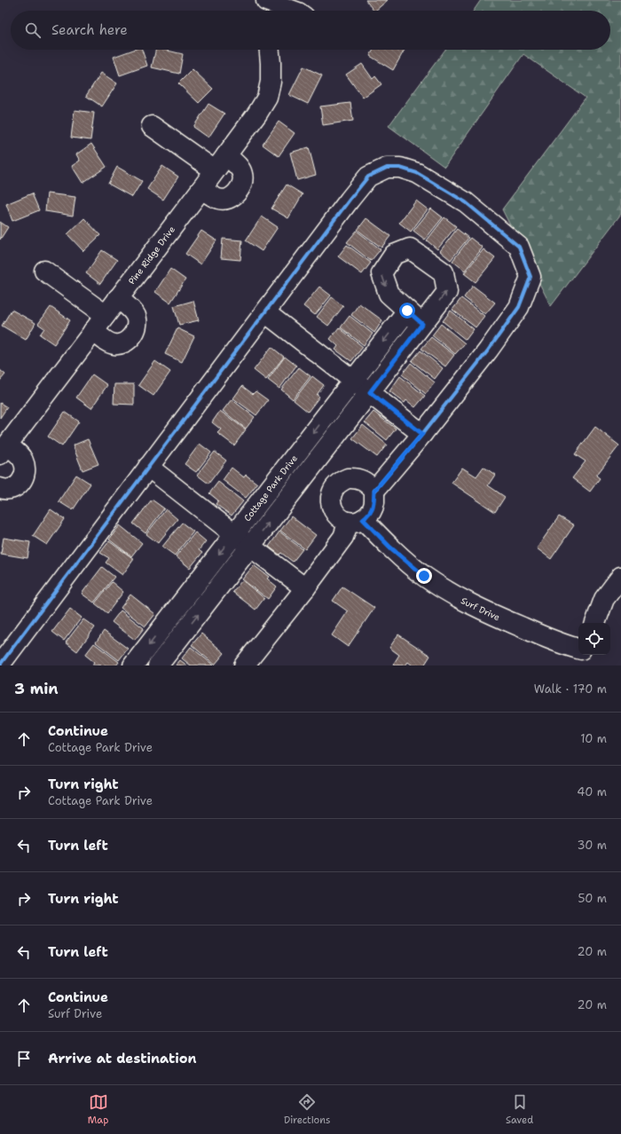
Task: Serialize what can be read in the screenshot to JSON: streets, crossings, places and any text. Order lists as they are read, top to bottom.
{
  "streets": {
    "street": ["Pine Ridge Drive", "Cottage Park Drive", "Surf Drive"]
  },
  "page": {
    "search": "Search here",
    "heading": ["3 min", "Walk · 170 m"],
    "list": [
      ["Continue", "Cottage Park Drive", "10 m"],
      ["Turn right", "Cottage Park Drive", "40 m"],
      ["Turn left", "30 m"],
      ["Turn right", "50 m"],
      ["Turn left", "20 m"],
      ["Continue", "Surf Drive", "20 m"],
      "Arrive at destination"
    ],
    "nav": ["Map", "Directions", "Saved"]
  }
}
